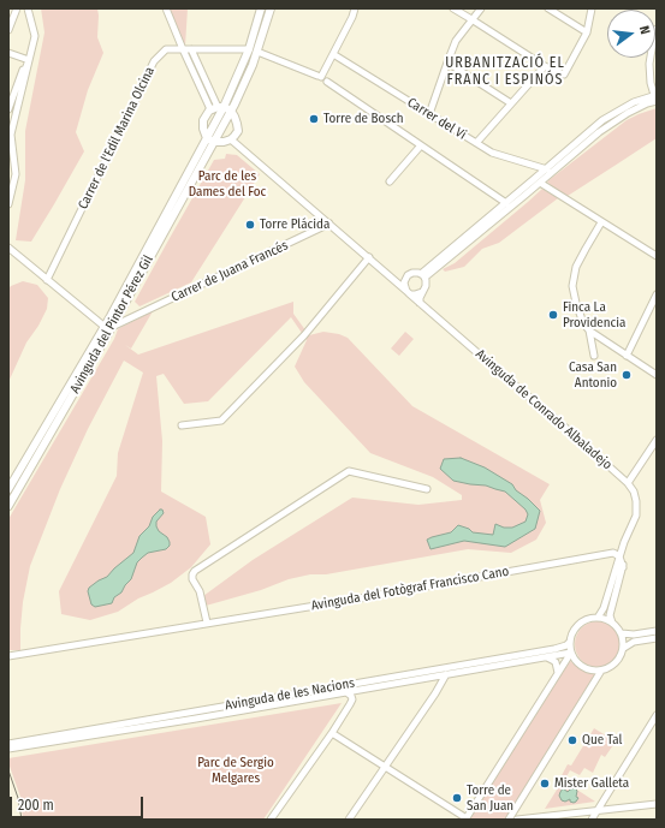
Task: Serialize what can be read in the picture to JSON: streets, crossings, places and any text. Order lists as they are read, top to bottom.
{
  "streets": {
    "main road": ["Avinguda del Pintor Pérez Gil"],
    "street": [
      "Carrer del Vi",
      "Carrer de l'Edil Marina Olcina",
      "Carrer de Juana Francés",
      "Avinguda de Conrado Albaladejo",
      "Avinguda del Fotògraf Francisco Cano",
      "Avinguda de les Nacions"
    ]
  },
  "crossings": [
    ["Carrer del Vi", "Carrer de l'Edil Marina Olcina"],
    ["Carrer de l'Edil Marina Olcina", "Avinguda del Pintor Pérez Gil"],
    ["Carrer de Juana Francés", "Avinguda del Pintor Pérez Gil"],
    ["Carrer de Juana Francés", "Avinguda de Conrado Albaladejo"]
  ],
  "districts": ["URBANITZACIÓ EL FRANC I ESPINÓS"],
  "parks": ["Parc de les Dames del Foc", "Parc de Sergio Melgares"],
  "places": [
    "Torre de Bosch",
    "Torre Plácida",
    "Finca La Providencia",
    "Casa San Antonio",
    "Que Tal",
    "Mister Galleta",
    "Torre de San Juan"
  ],
  "scale_bar": "200 m",
  "north": "right"
}
